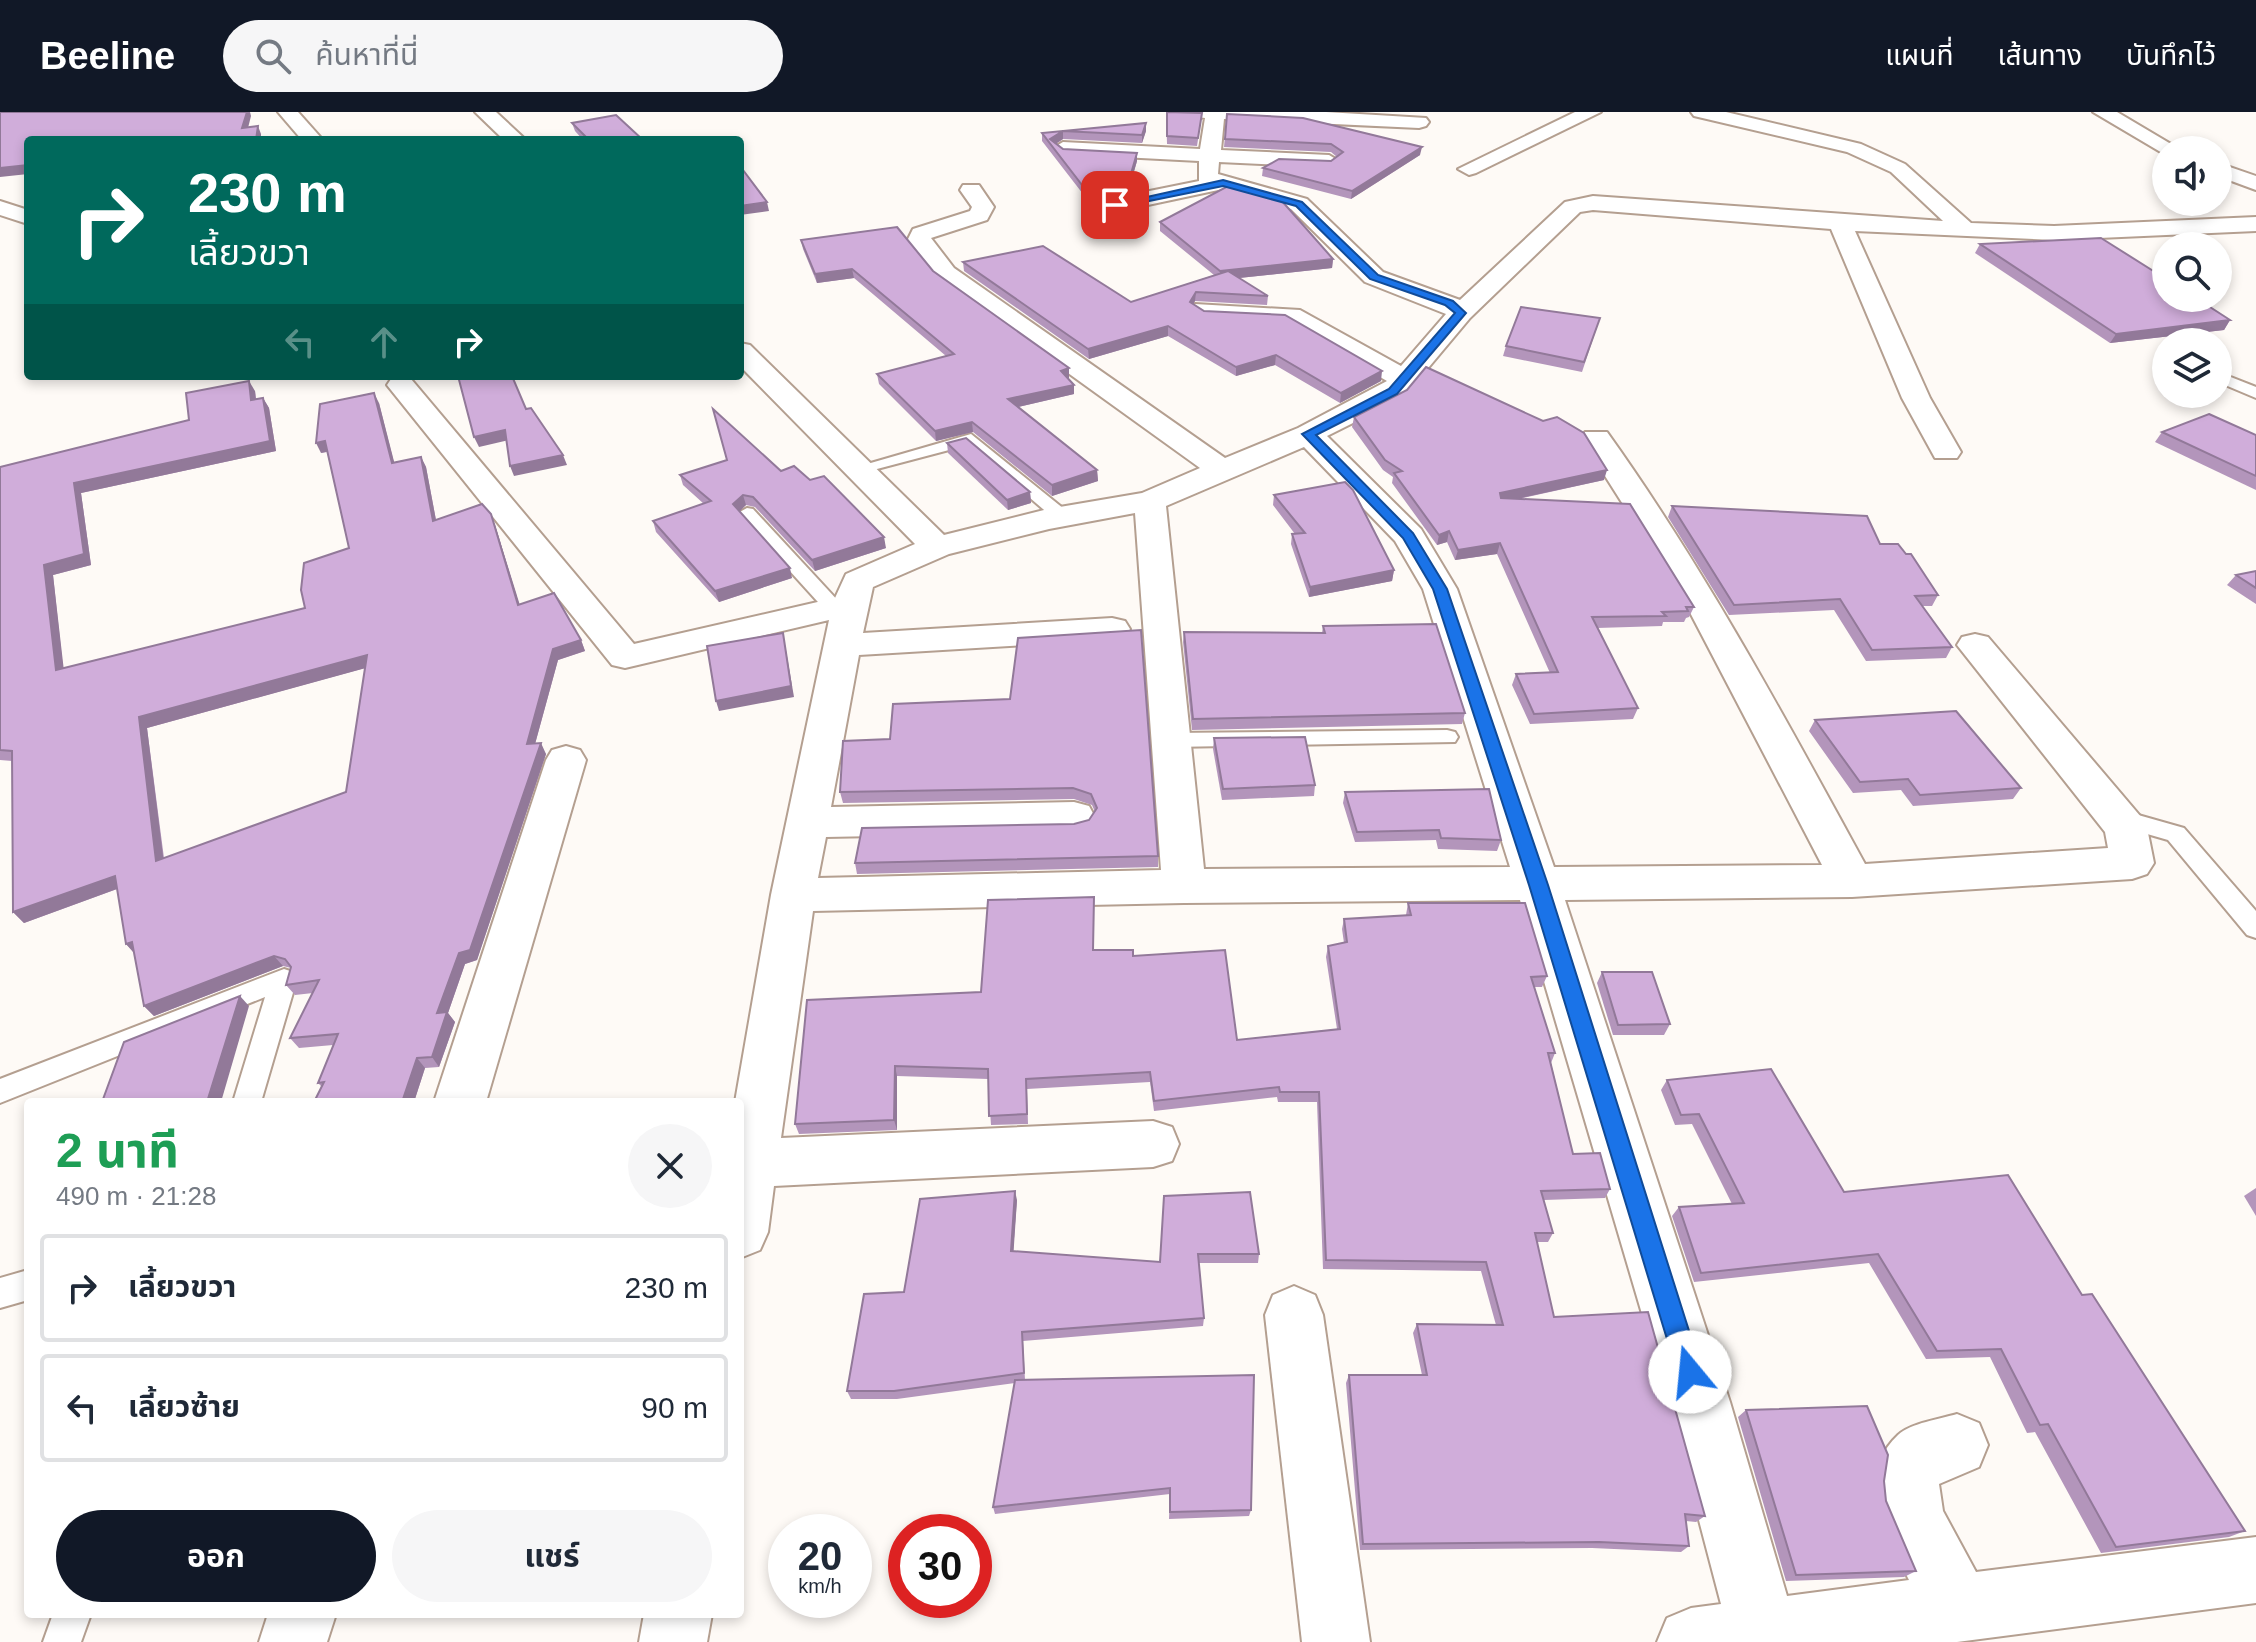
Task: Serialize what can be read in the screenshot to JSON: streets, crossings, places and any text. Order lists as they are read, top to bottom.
{
  "page": {
    "header": "Beeline",
    "search": "ค้นหาที่นี่",
    "nav": ["แผนที่", "เส้นทาง", "บันทึกไว้"],
    "turn": ["230 m", "เลี้ยวขวา"],
    "heading": ["2 นาที", "490 m · 21:28"],
    "list": [
      {
        "name": "เลี้ยวขวา",
        "value": "230 m"
      },
      {
        "name": "เลี้ยวซ้าย",
        "value": "90 m"
      }
    ],
    "buttons": ["ออก", "แชร์"],
    "speed": "20 km/h",
    "limit": "30"
  }
}
